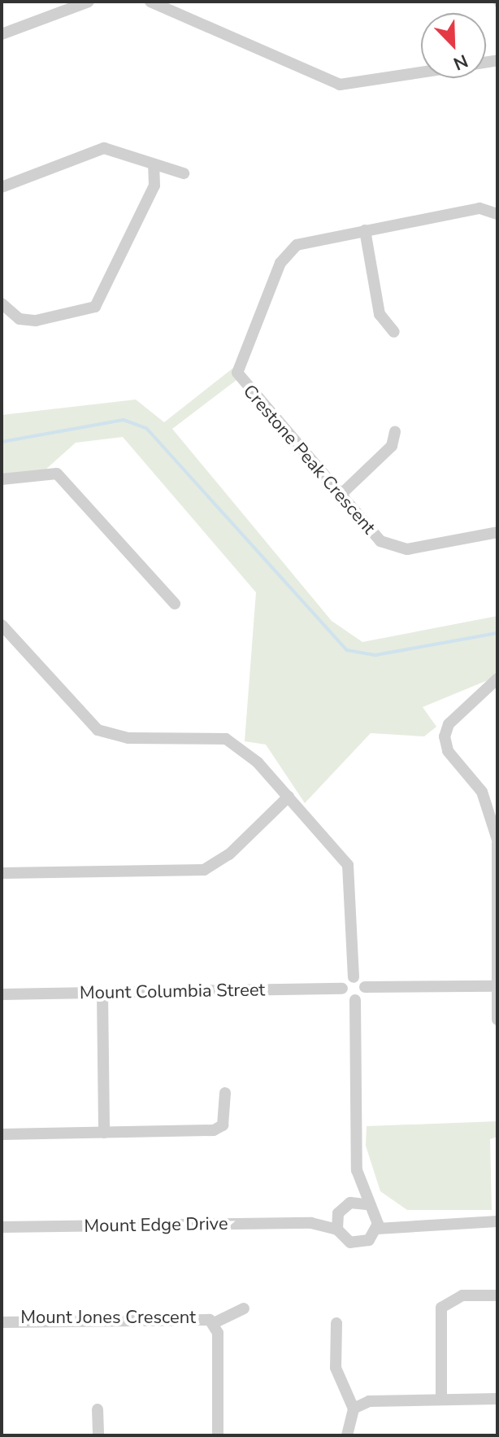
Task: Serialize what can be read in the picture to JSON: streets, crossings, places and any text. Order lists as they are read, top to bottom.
{
  "streets": {
    "street": [
      "Crestone Peak Crescent",
      "Mount Columbia Street",
      "Mount Edge Drive",
      "Mount Jones Crescent"
    ]
  },
  "north": "bottom right"
}
